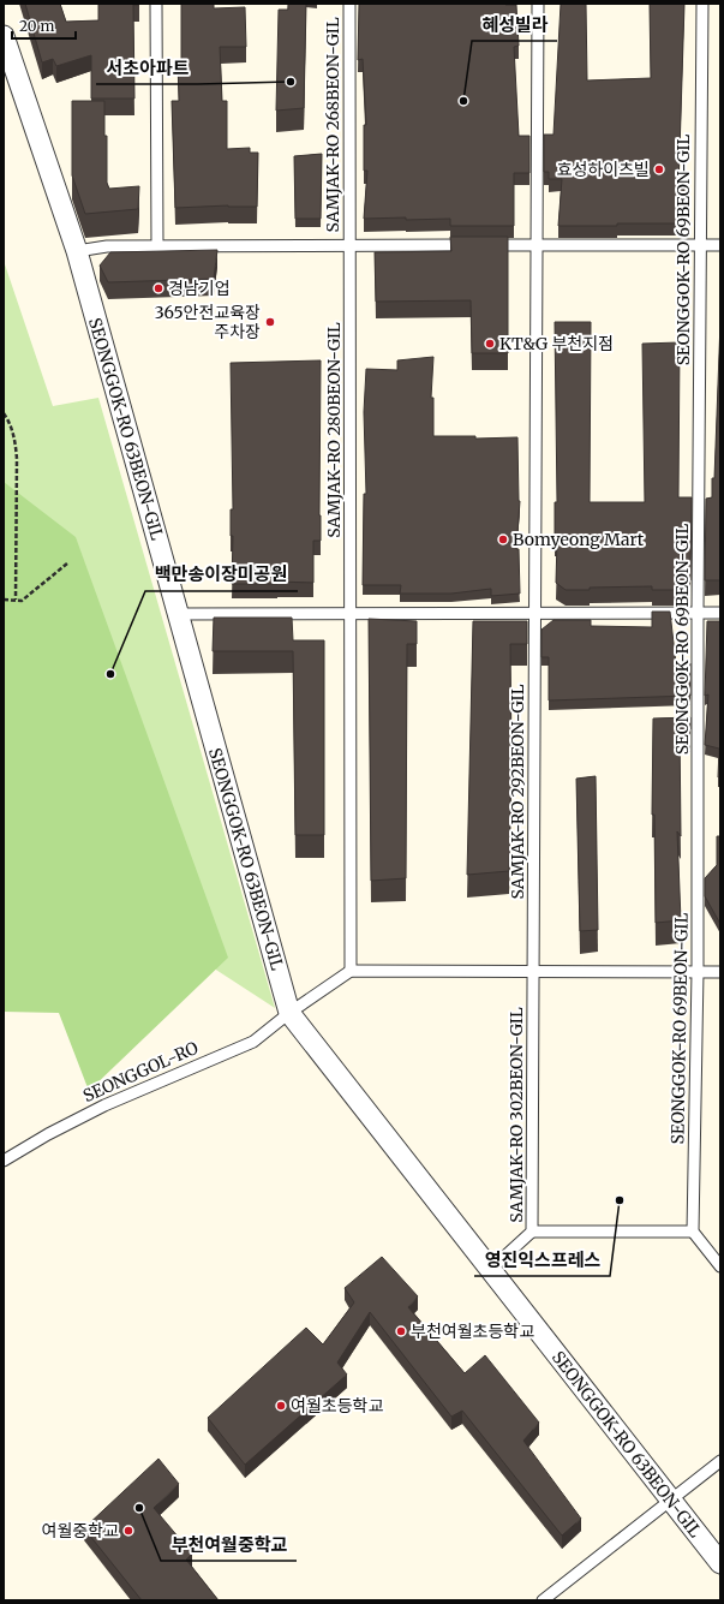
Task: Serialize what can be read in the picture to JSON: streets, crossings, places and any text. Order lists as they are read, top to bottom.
{
  "streets": {
    "street": ["SEONGGOK-RO 63BEON-GIL"],
    "lane": [
      "SAMJAK-RO 268BEON-GIL",
      "SEONGGOK-RO 69BEON-GIL",
      "SAMJAK-RO 280BEON-GIL",
      "SAMJAK-RO 292BEON-GIL",
      "SEONGGOL-RO",
      "SAMJAK-RO 302BEON-GIL"
    ]
  },
  "crossings": [
    ["SAMJAK-RO 268BEON-GIL", "SAMJAK-RO 280BEON-GIL"],
    ["SEONGGOK-RO 63BEON-GIL", "SEONGGOL-RO"],
    ["SEONGGOK-RO 63BEON-GIL", "SAMJAK-RO 302BEON-GIL"],
    ["SAMJAK-RO 292BEON-GIL", "SAMJAK-RO 302BEON-GIL"]
  ],
  "places": [
    "서초아파트",
    "혜성빌라",
    "효성하이츠빌",
    "경남기업",
    "365안전교육장 주차장",
    "KT&G 부천지점",
    "Bomyeong Mart",
    "백만송이장미공원",
    "영진익스프레스",
    "부천여월초등학교",
    "여월초등학교",
    "부천여월중학교",
    "여월중학교"
  ],
  "scale_bar": "20 m"
}
